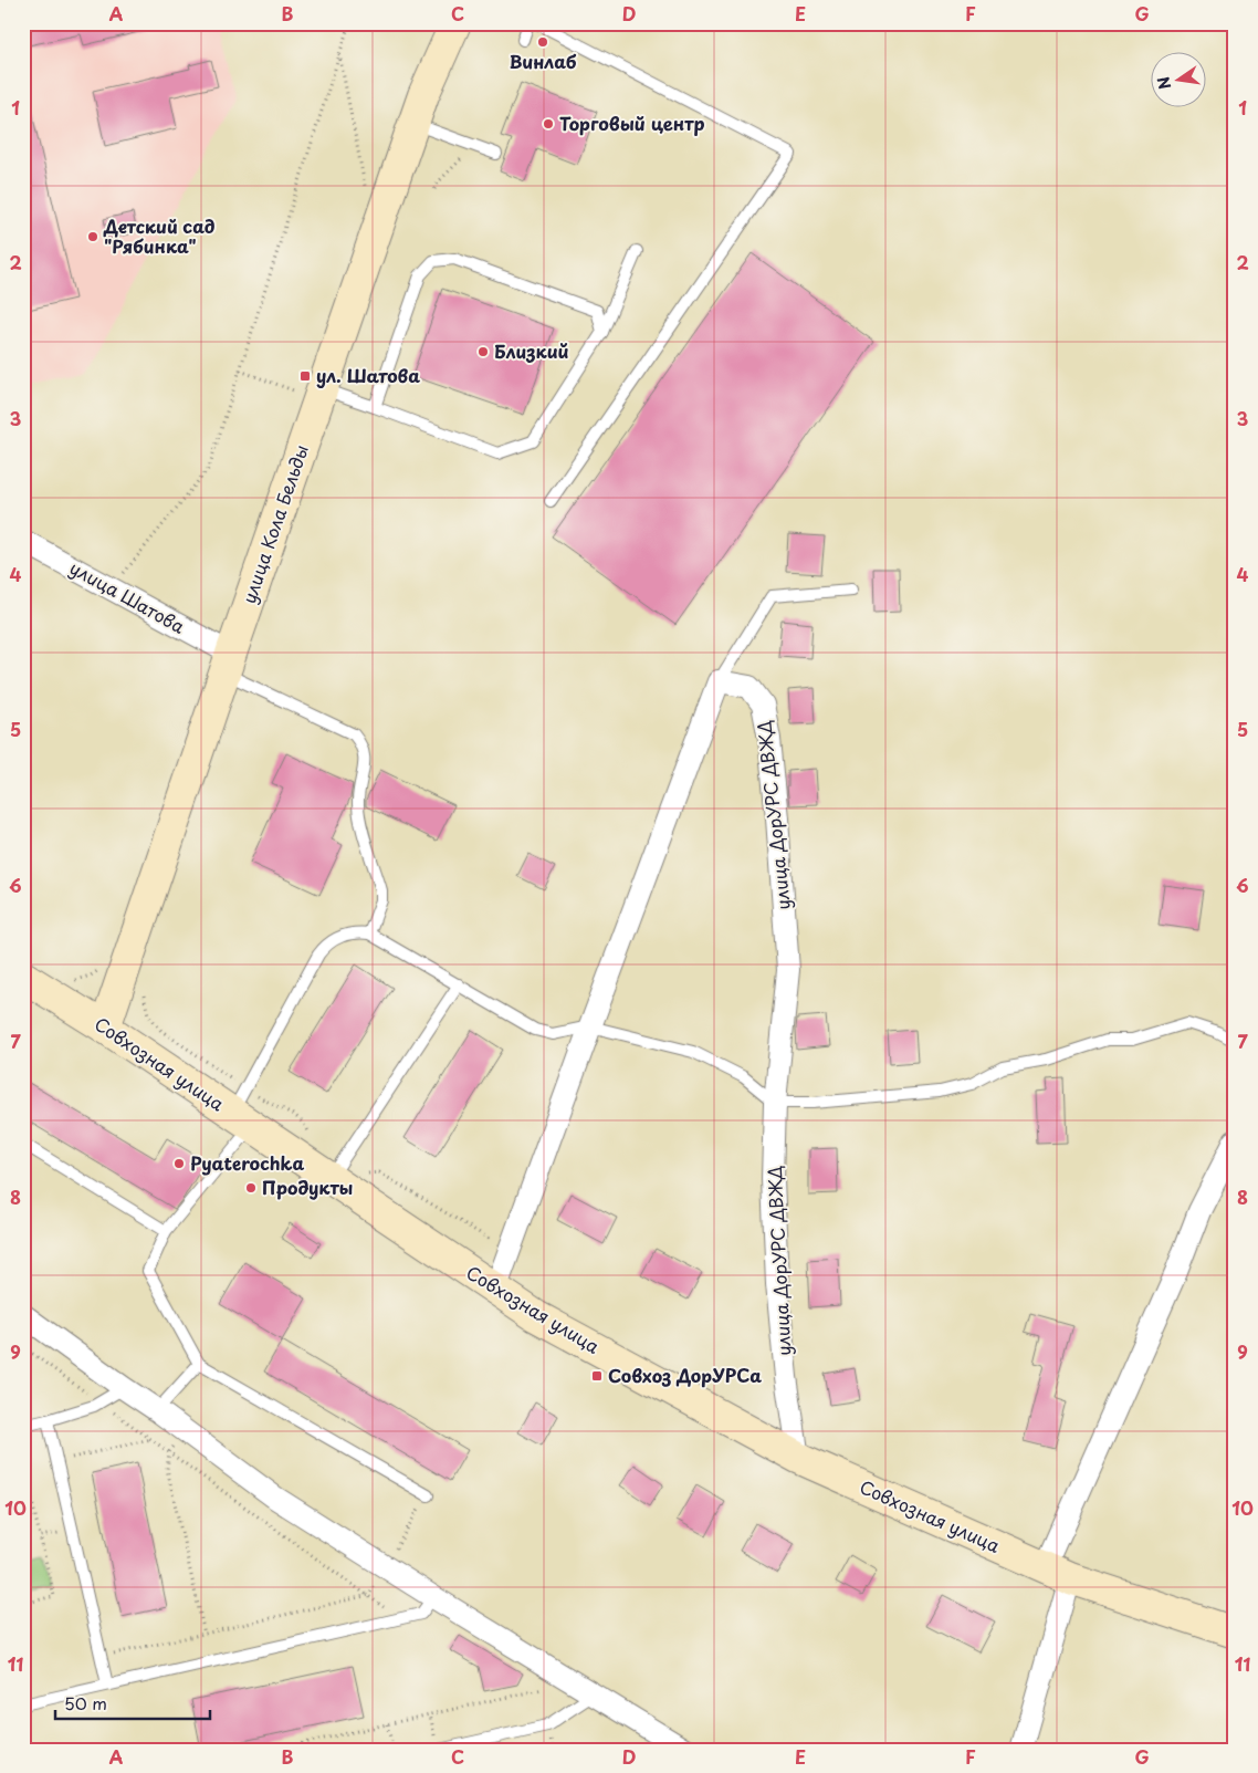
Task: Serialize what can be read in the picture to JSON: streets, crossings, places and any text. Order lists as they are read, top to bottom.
{
  "streets": {
    "main road": ["улица Кола Бельды", "Совхозная улица"],
    "street": ["улица Шатова", "улица ДорУРС ДВЖД"]
  },
  "crossings": [
    ["улица Кола Бельды", "улица Шатова"],
    ["улица Кола Бельды", "Совхозная улица"],
    ["улица ДорУРС ДВЖД", "Совхозная улица"]
  ],
  "places": {
    "other": [
      "Винлаб",
      "Торговый центр",
      "Детский сад \"Рябинка\"",
      "Близкий",
      "Pyaterochka",
      "Продукты"
    ],
    "transit": ["ул. Шатова", "Совхоз ДорУPCа"]
  },
  "scale_bar": "50 m",
  "north": "left",
  "grid": {
    "columns": [
      "A",
      "B",
      "C",
      "D",
      "E",
      "F",
      "G"
    ],
    "rows": [
      "1",
      "2",
      "3",
      "4",
      "5",
      "6",
      "7",
      "8",
      "9",
      "10",
      "11"
    ]
  }
}
